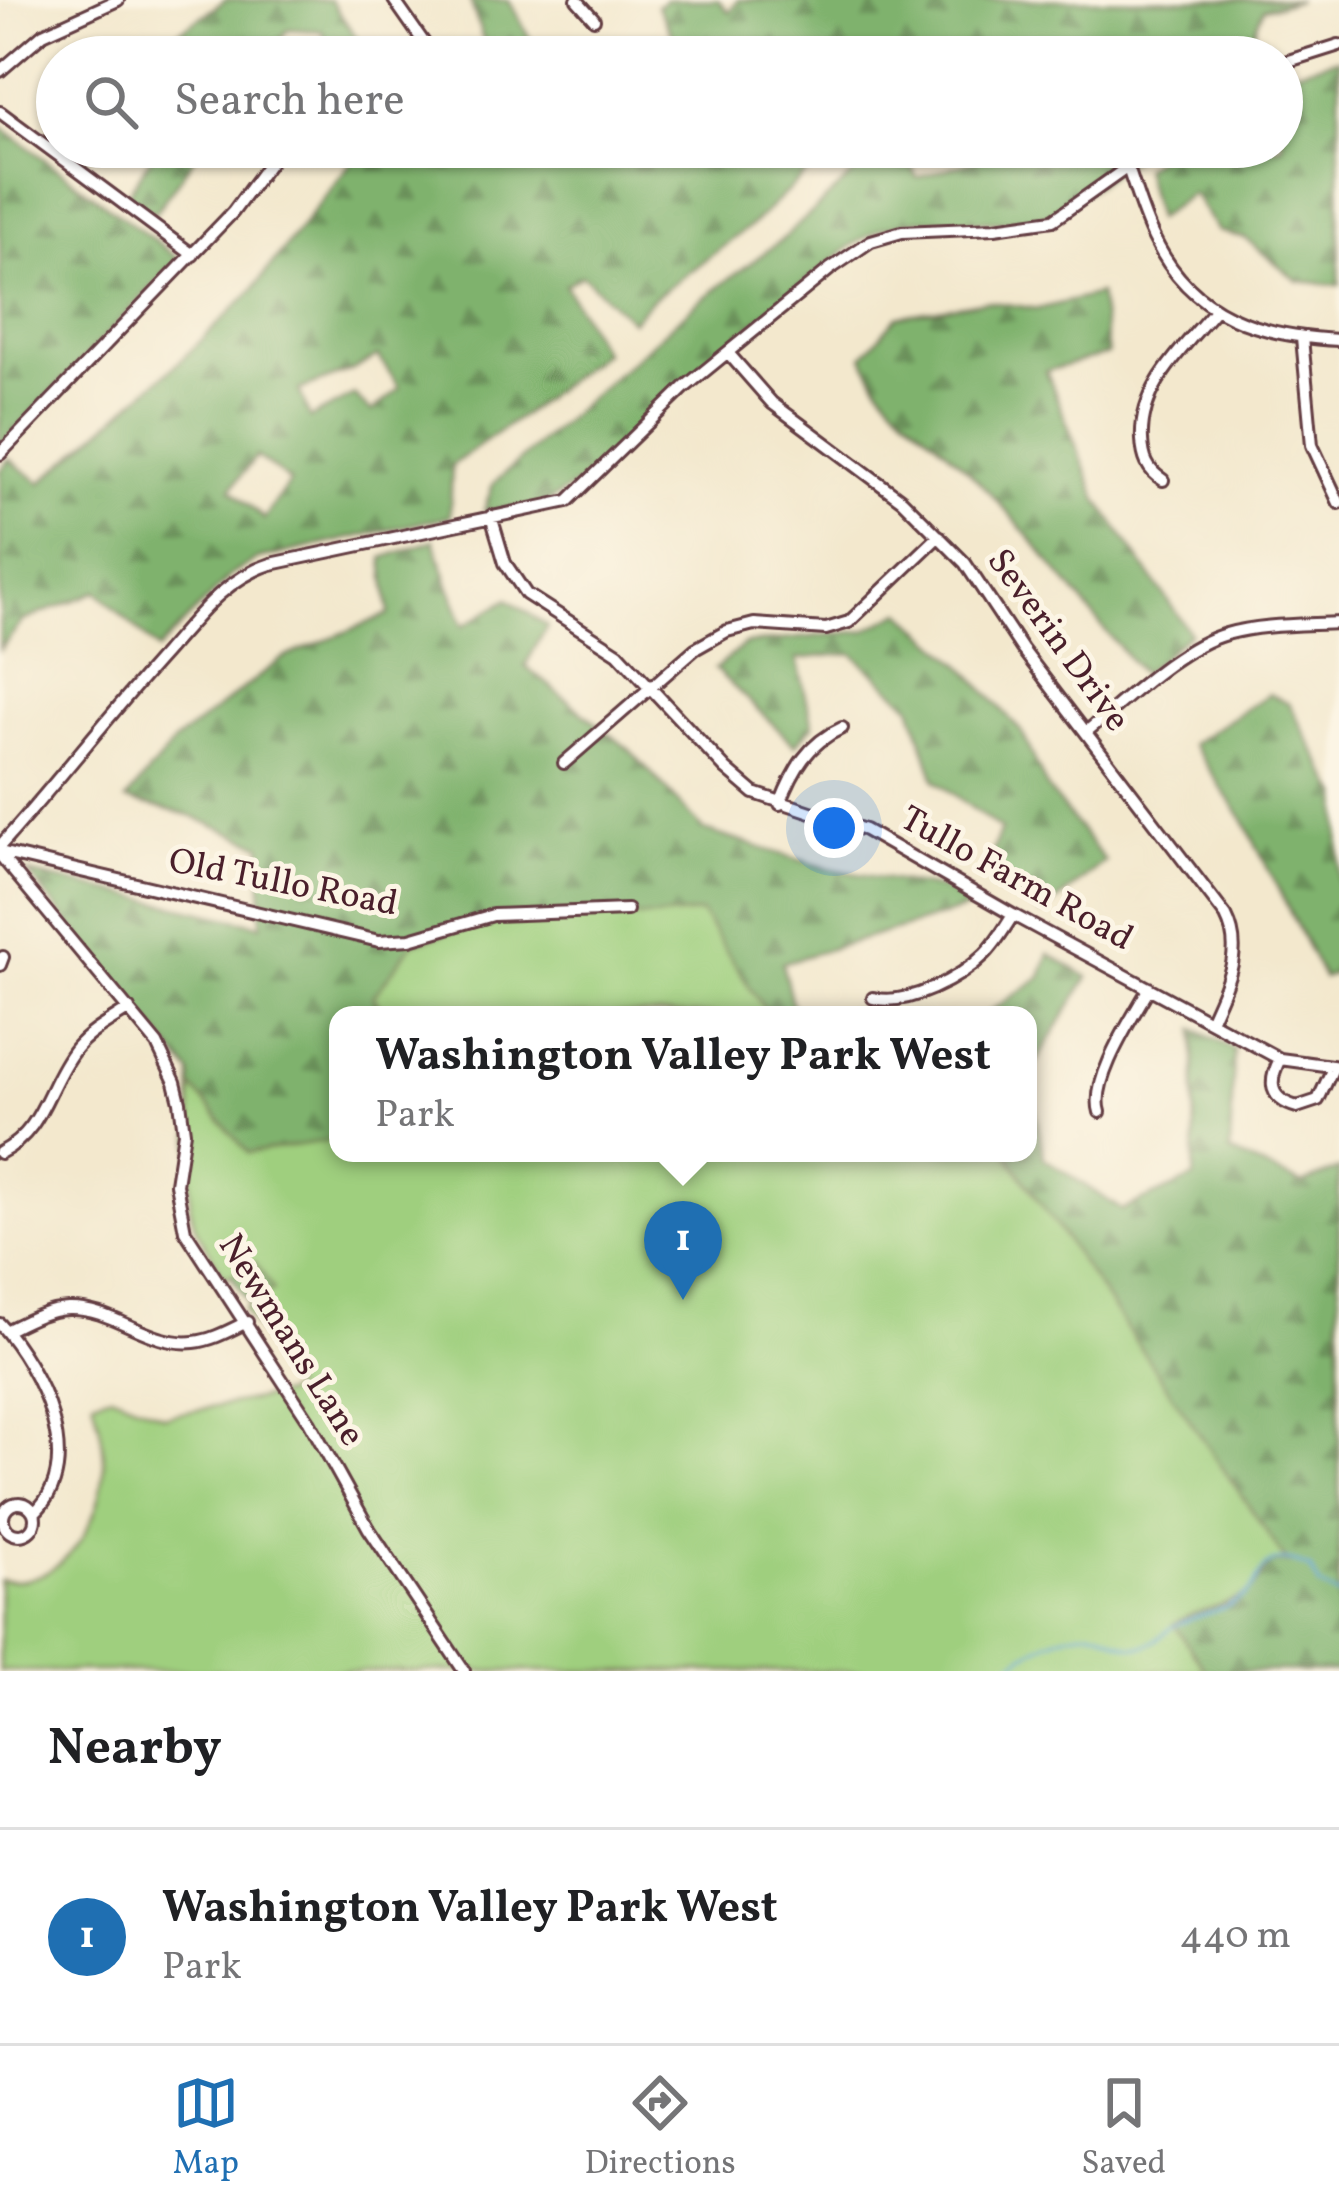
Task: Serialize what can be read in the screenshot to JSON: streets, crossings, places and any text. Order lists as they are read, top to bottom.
{
  "streets": {
    "street": [
      "Severin Drive",
      "Tullo Farm Road",
      "Old Tullo Road",
      "Newmans Lane"
    ]
  },
  "crossings": [
    ["Severin Drive", "Tullo Farm Road"],
    ["Old Tullo Road", "Newmans Lane"]
  ],
  "page": {
    "search": "Search here",
    "popup": ["Washington Valley Park West", "Park"],
    "pins": "1",
    "heading": "Nearby",
    "list": [
      {
        "mark": "1",
        "name": "Washington Valley Park West",
        "note": "Park",
        "value": "440 m"
      }
    ],
    "nav": ["Map", "Directions", "Saved"]
  }
}
